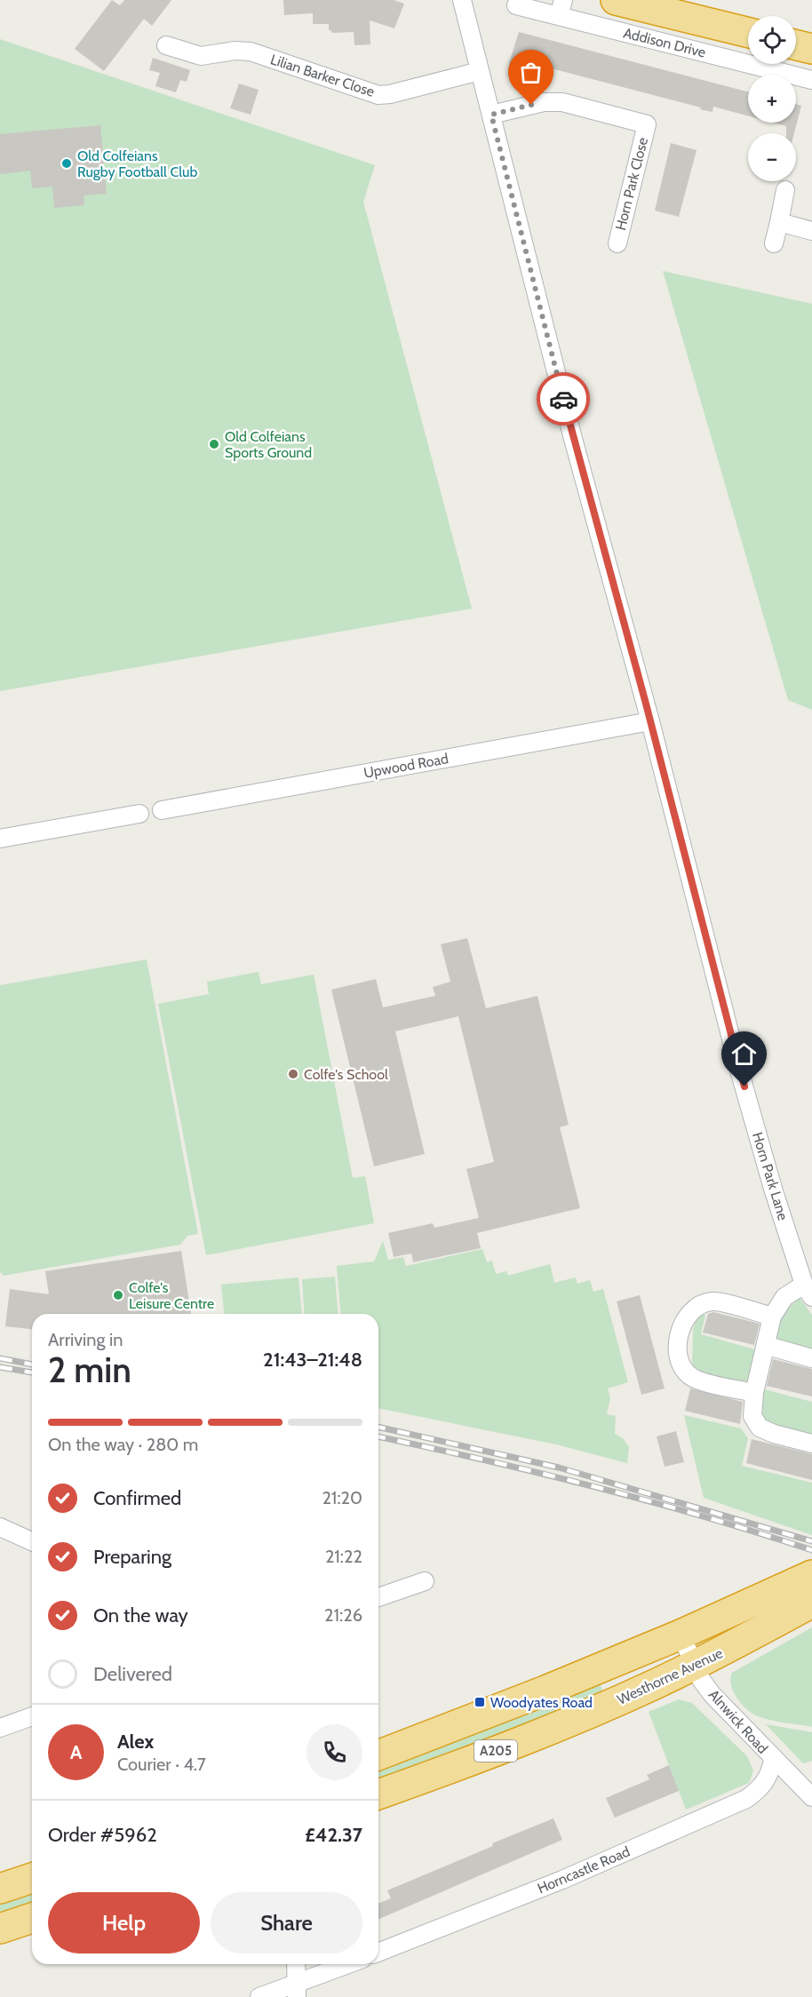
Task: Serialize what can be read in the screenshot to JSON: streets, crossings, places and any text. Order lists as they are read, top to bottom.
{
  "streets": {
    "highway": ["Westhorne Avenue", "A205"],
    "street": [
      "Addison Drive",
      "Lilian Barker Close",
      "Horn Park Close",
      "Upwood Road",
      "Horn Park Lane",
      "Alnwick Road",
      "Horncastle Road"
    ]
  },
  "crossings": [
    ["Lilian Barker Close", "Horn Park Lane"],
    ["Horn Park Close", "Horn Park Lane"],
    ["Upwood Road", "Horn Park Lane"],
    ["Westhorne Avenue", "Alnwick Road"],
    ["Alnwick Road", "A205"],
    ["Alnwick Road", "Horncastle Road"]
  ],
  "places": {
    "other": [
      "Old Colfeians Rugby Football Club",
      "Old Colfeians Sports Ground",
      "Colfe's School",
      "Colfe's Leisure Centre"
    ],
    "transit": ["Woodyates Road"]
  },
  "page": {
    "map_buttons": ["+", "−"],
    "heading": ["2 min", "Arriving in", "21:43–21:48"],
    "panel": [
      "Alex",
      "Courier · 4.7",
      "Order #5962",
      "£42.37"
    ],
    "bar": "On the way · 280 m",
    "list": [
      ["Confirmed", "21:20"],
      ["Preparing", "21:22"],
      ["On the way", "21:26"],
      "Delivered"
    ],
    "round": "A",
    "buttons": ["Help", "Share"]
  }
}
